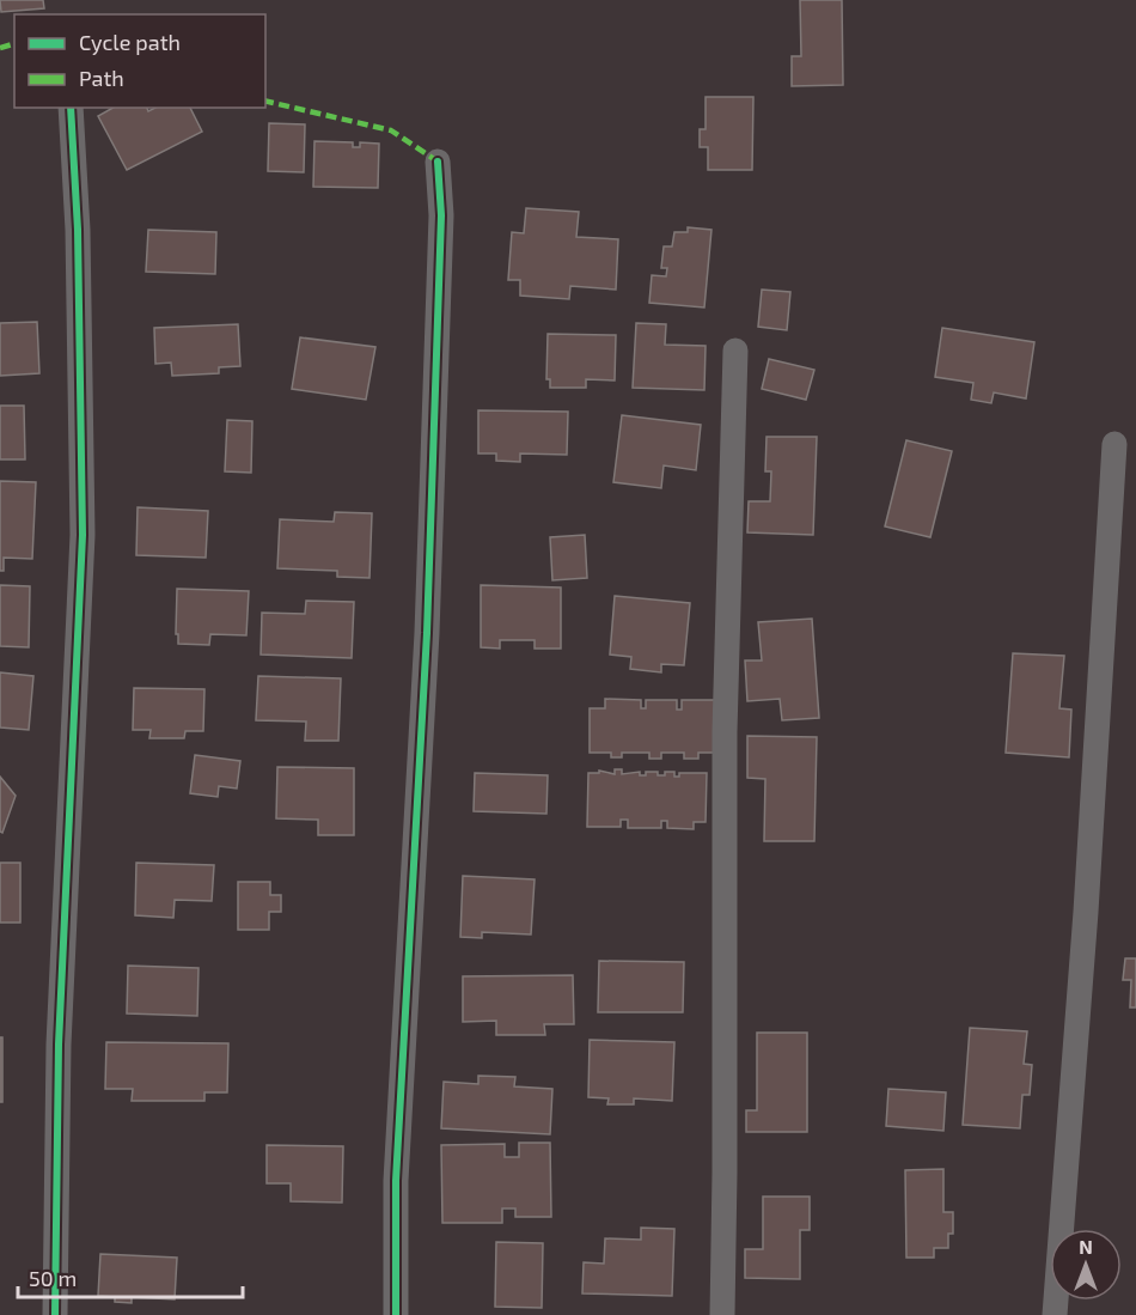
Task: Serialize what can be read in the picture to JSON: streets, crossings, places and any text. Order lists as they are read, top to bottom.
{
  "legend": ["Cycle path", "Path"],
  "scale_bar": "50 m",
  "north": "top"
}
